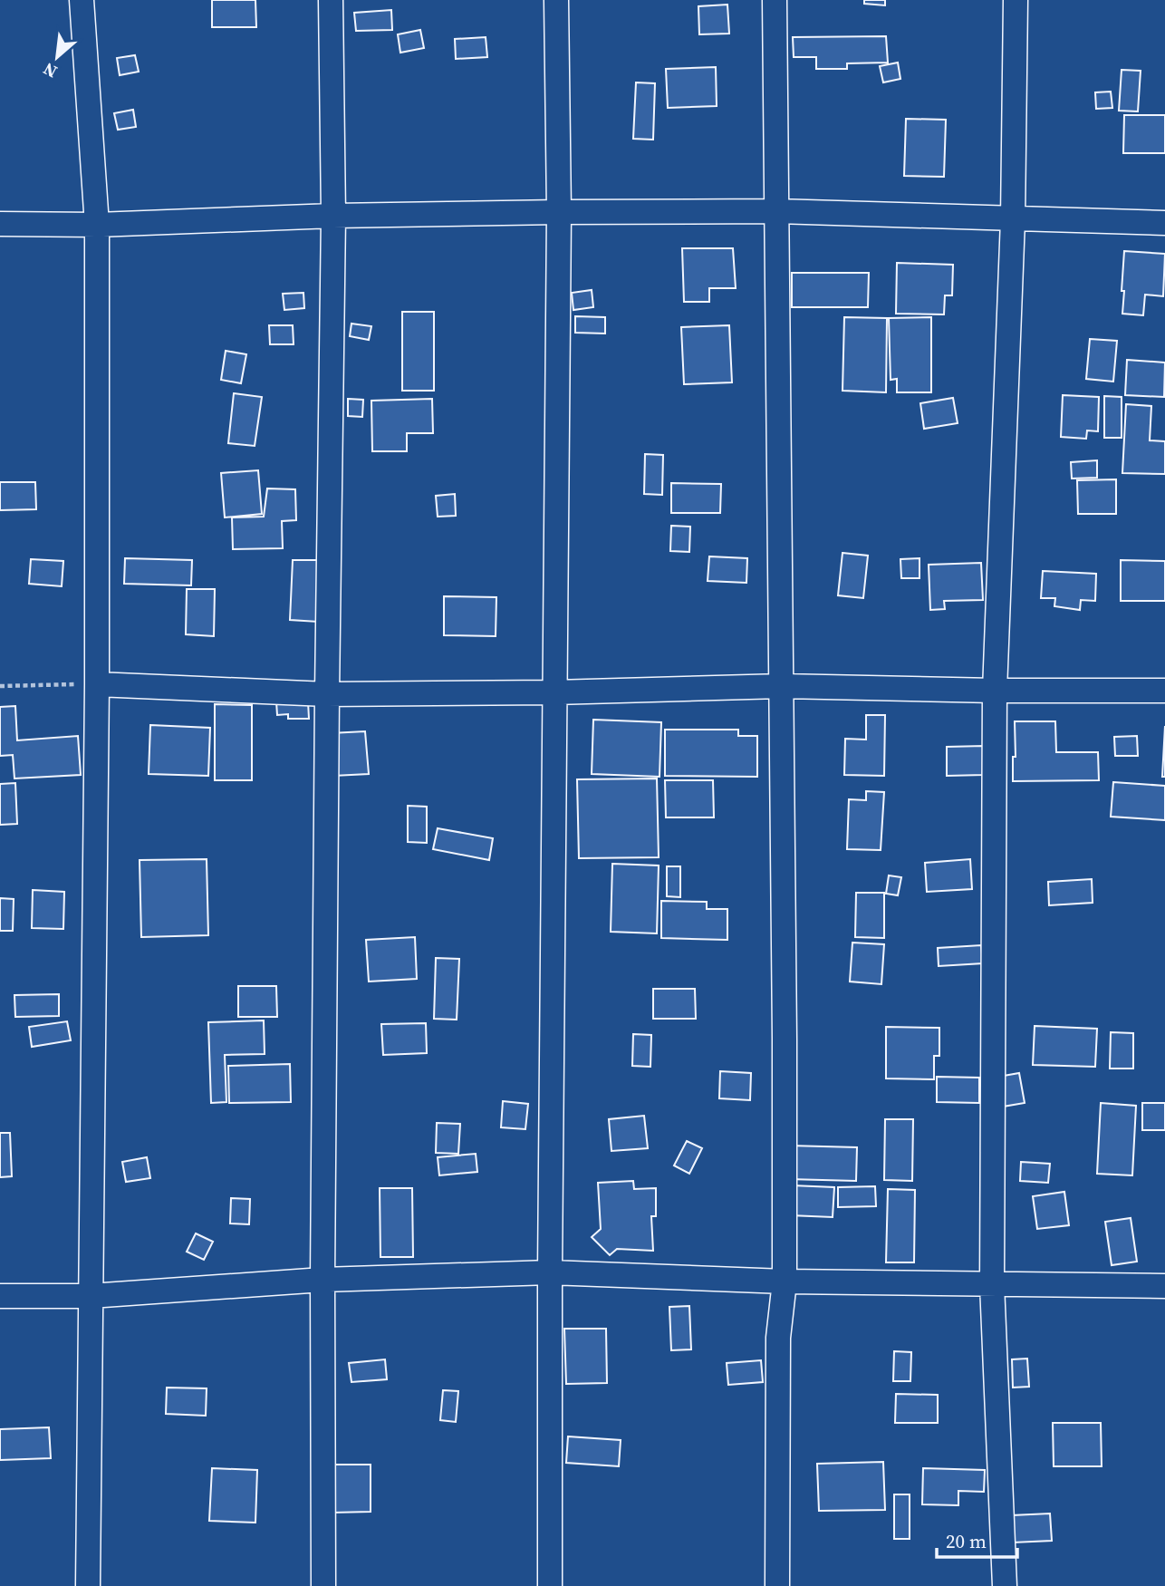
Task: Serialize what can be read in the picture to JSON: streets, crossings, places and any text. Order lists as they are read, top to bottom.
{
  "scale_bar": "20 m",
  "north": "bottom left"
}
